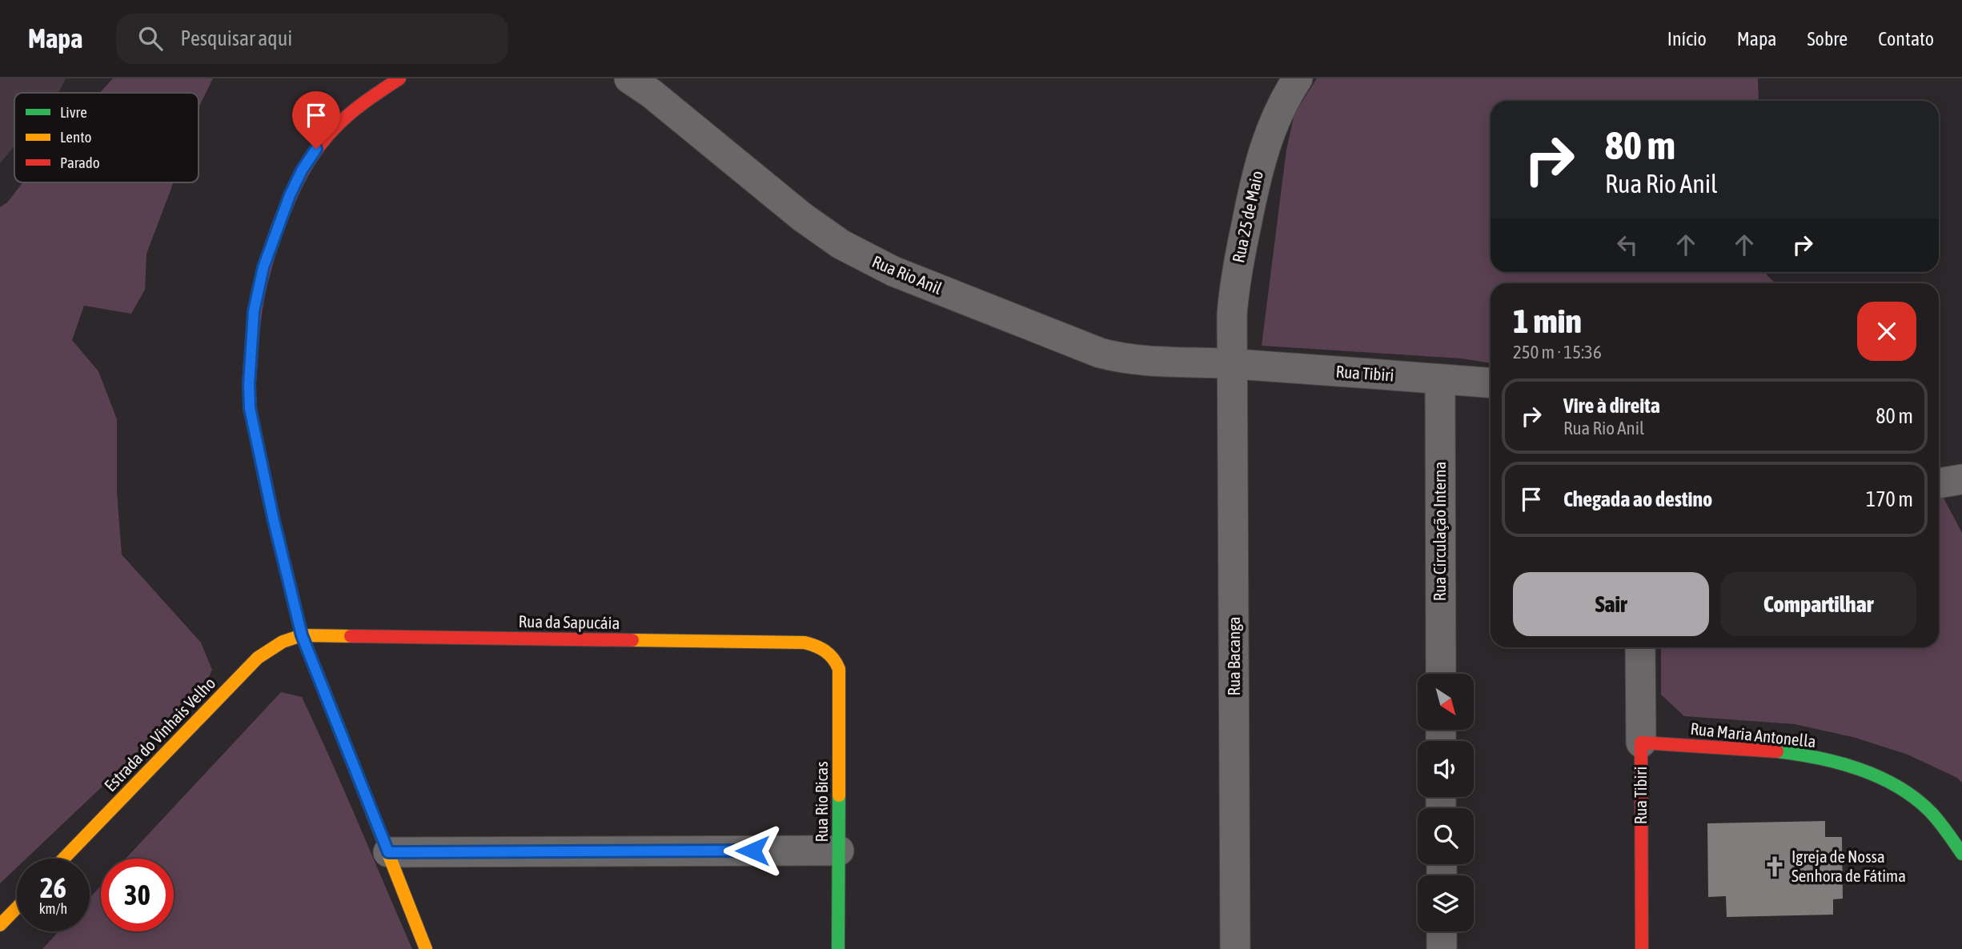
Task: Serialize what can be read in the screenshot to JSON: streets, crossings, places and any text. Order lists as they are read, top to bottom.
{
  "streets": {
    "street": [
      "Rua 25 de Maio",
      "Rua Rio Anil",
      "Rua Tibiri",
      "Rua Circulação Interna",
      "Rua da Sapucáia",
      "Rua Bacanga",
      "Estrada do Vinhais Velho",
      "Rua Maria Antonella",
      "Rua Rio Bicas"
    ]
  },
  "crossings": [
    ["Rua 25 de Maio", "Rua Rio Anil"],
    ["Rua 25 de Maio", "Rua Tibiri"],
    ["Rua 25 de Maio", "Rua Bacanga"],
    ["Rua Rio Anil", "Rua Tibiri"],
    ["Rua Rio Anil", "Rua Bacanga"],
    ["Rua Tibiri", "Rua Circulação Interna"],
    ["Rua Tibiri", "Rua Bacanga"],
    ["Rua Tibiri", "Rua Maria Antonella"],
    ["Rua da Sapucáia", "Estrada do Vinhais Velho"],
    ["Rua da Sapucáia", "Rua Rio Bicas"]
  ],
  "places": {
    "church": ["Igreja de Nossa Senhora de Fátima"]
  },
  "legend": ["Livre", "Lento", "Parado"],
  "north": "bottom right",
  "page": {
    "header": "Mapa",
    "search": "Pesquisar aqui",
    "nav": [
      "Início",
      "Mapa",
      "Sobre",
      "Contato"
    ],
    "turn": ["80 m", "Rua Rio Anil"],
    "heading": ["1 min", "250 m · 15:36"],
    "list": [
      {
        "name": "Vire à direita",
        "note": "Rua Rio Anil",
        "value": "80 m"
      },
      {
        "name": "Chegada ao destino",
        "value": "170 m"
      }
    ],
    "buttons": ["Sair", "Compartilhar"],
    "speed": "26 km/h",
    "limit": "30"
  }
}
